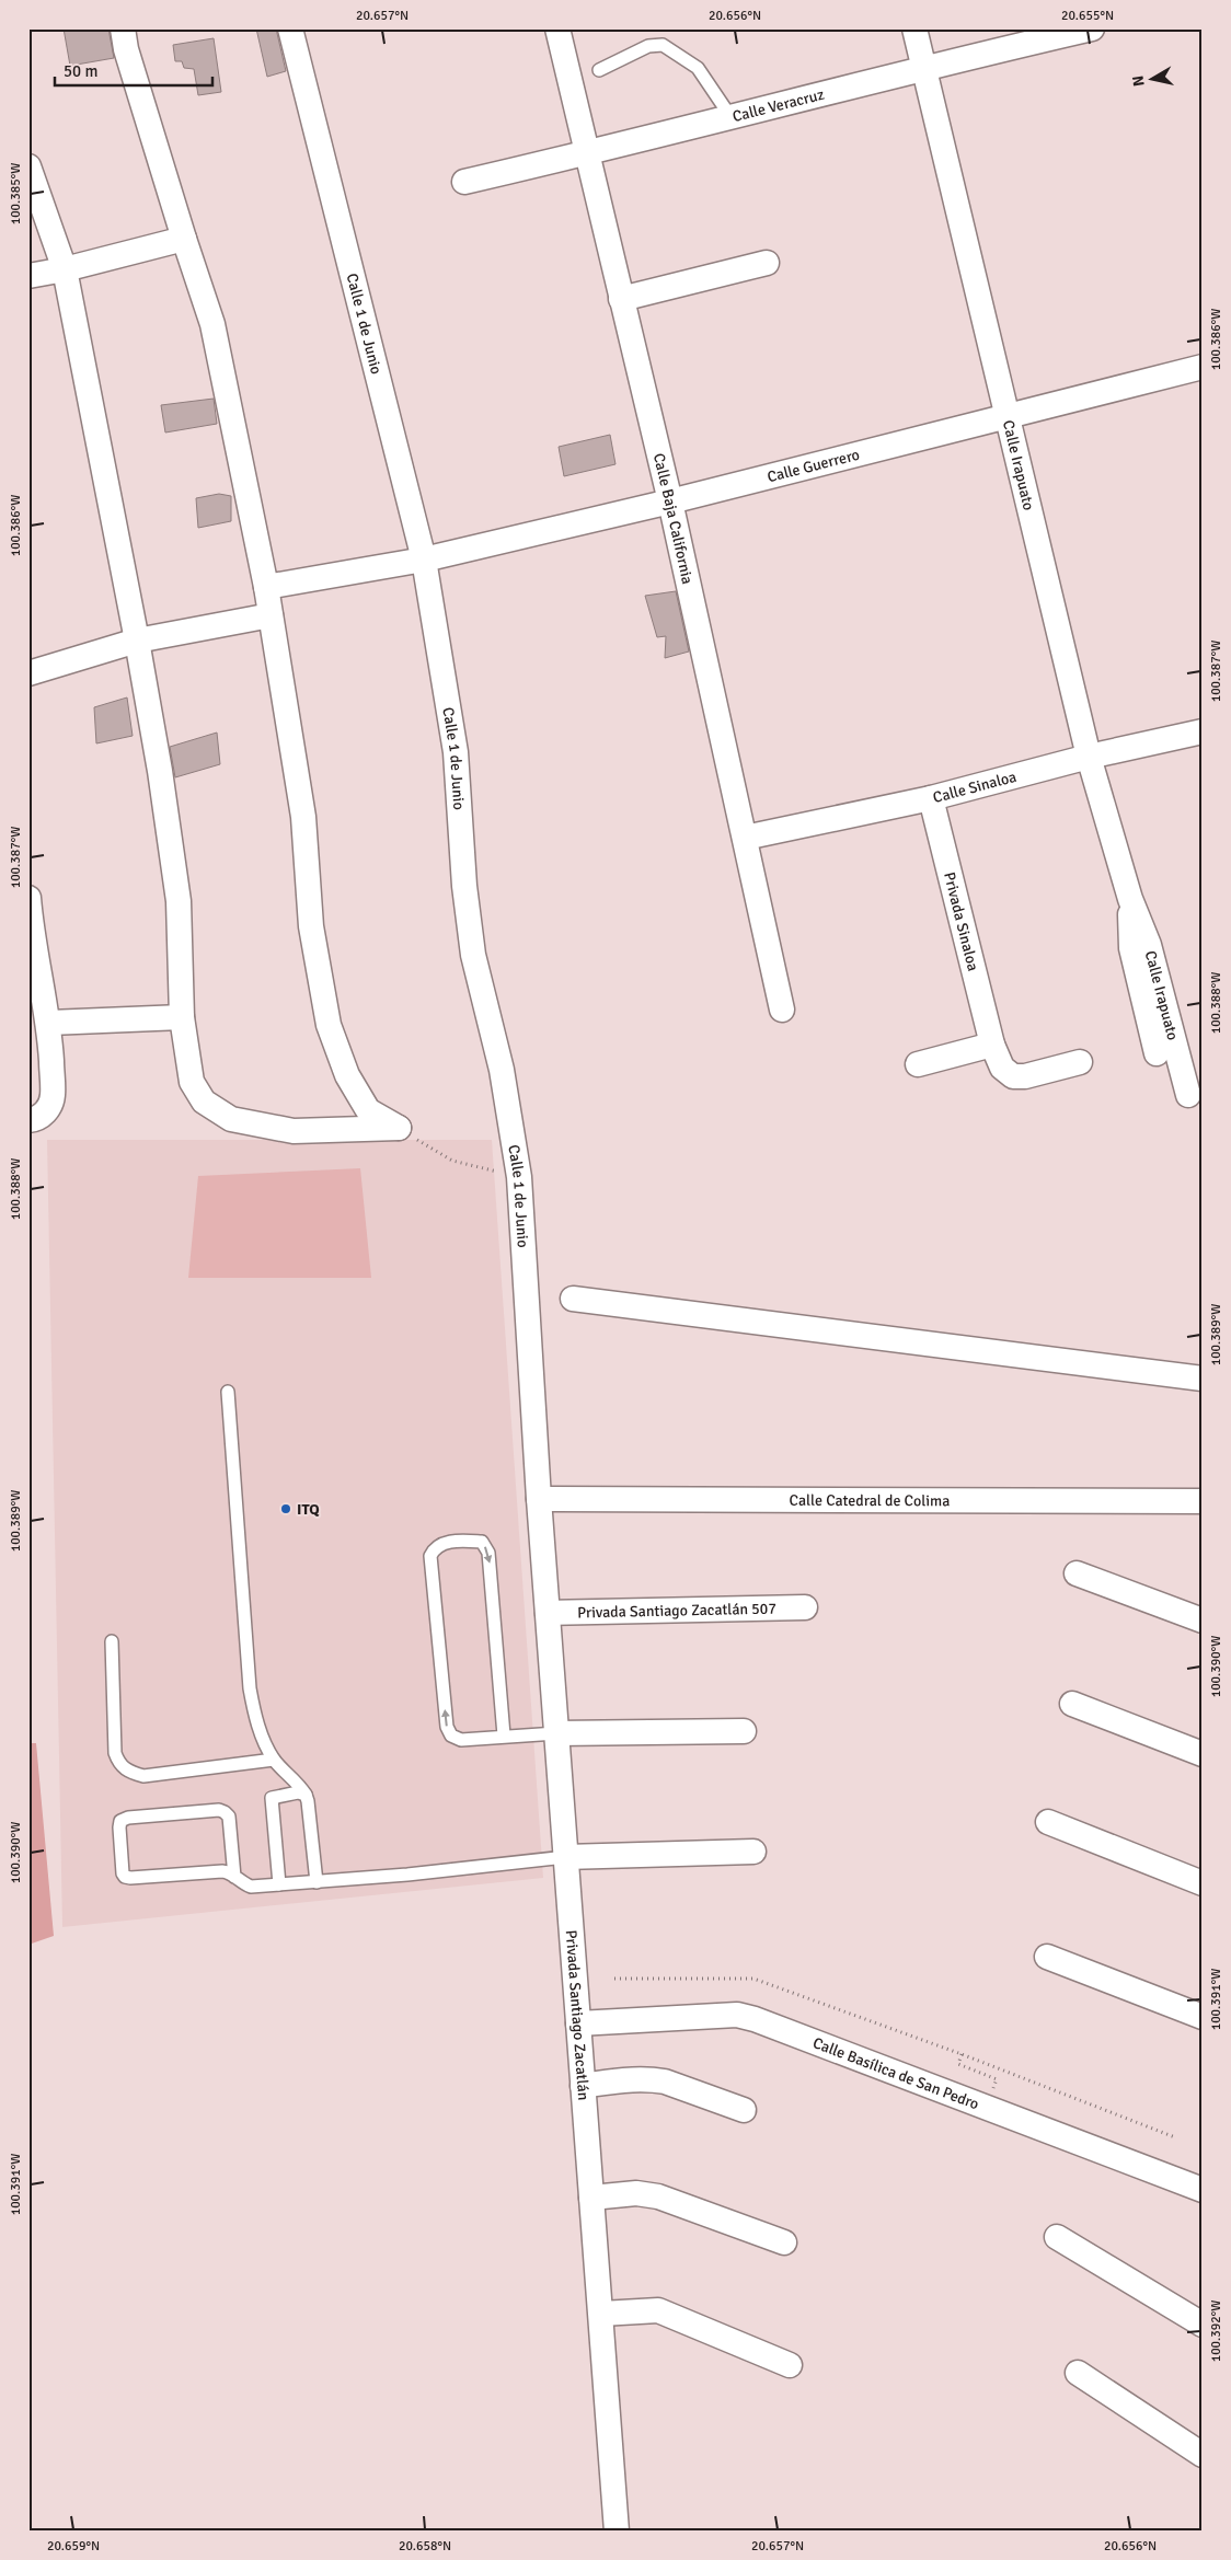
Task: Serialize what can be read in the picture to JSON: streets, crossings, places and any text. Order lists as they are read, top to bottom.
{
  "streets": {
    "street": [
      "Calle Veracruz",
      "Calle 1 de Junio",
      "Calle Guerrero",
      "Calle Irapuato",
      "Calle Baja California",
      "Calle Sinaloa",
      "Privada Sinaloa",
      "Calle Catedral de Colima",
      "Privada Santiago Zacatlán 507",
      "Privada Santiago Zacatlán",
      "Calle Basílica de San Pedro"
    ]
  },
  "crossings": [
    ["Calle Veracruz", "Calle Irapuato"],
    ["Calle Veracruz", "Calle Baja California"],
    ["Calle 1 de Junio", "Calle Guerrero"],
    ["Calle 1 de Junio", "Calle Catedral de Colima"],
    ["Calle 1 de Junio", "Privada Santiago Zacatlán"],
    ["Calle Guerrero", "Calle Irapuato"],
    ["Calle Guerrero", "Calle Baja California"],
    ["Calle Irapuato", "Calle Sinaloa"],
    ["Calle Baja California", "Calle Sinaloa"],
    ["Calle Sinaloa", "Privada Sinaloa"],
    ["Calle Catedral de Colima", "Privada Santiago Zacatlán"],
    ["Privada Santiago Zacatlán 507", "Privada Santiago Zacatlán"],
    ["Privada Santiago Zacatlán", "Calle Basílica de San Pedro"]
  ],
  "places": ["ITQ"],
  "scale_bar": "50 m",
  "north": "left",
  "coordinates": [
    "20.657°N",
    "20.656°N",
    "20.655°N",
    "100.385°W",
    "100.386°W",
    "100.387°W",
    "100.388°W",
    "100.389°W",
    "100.390°W",
    "100.391°W",
    "100.392°W",
    "20.659°N",
    "20.658°N"
  ]
}
